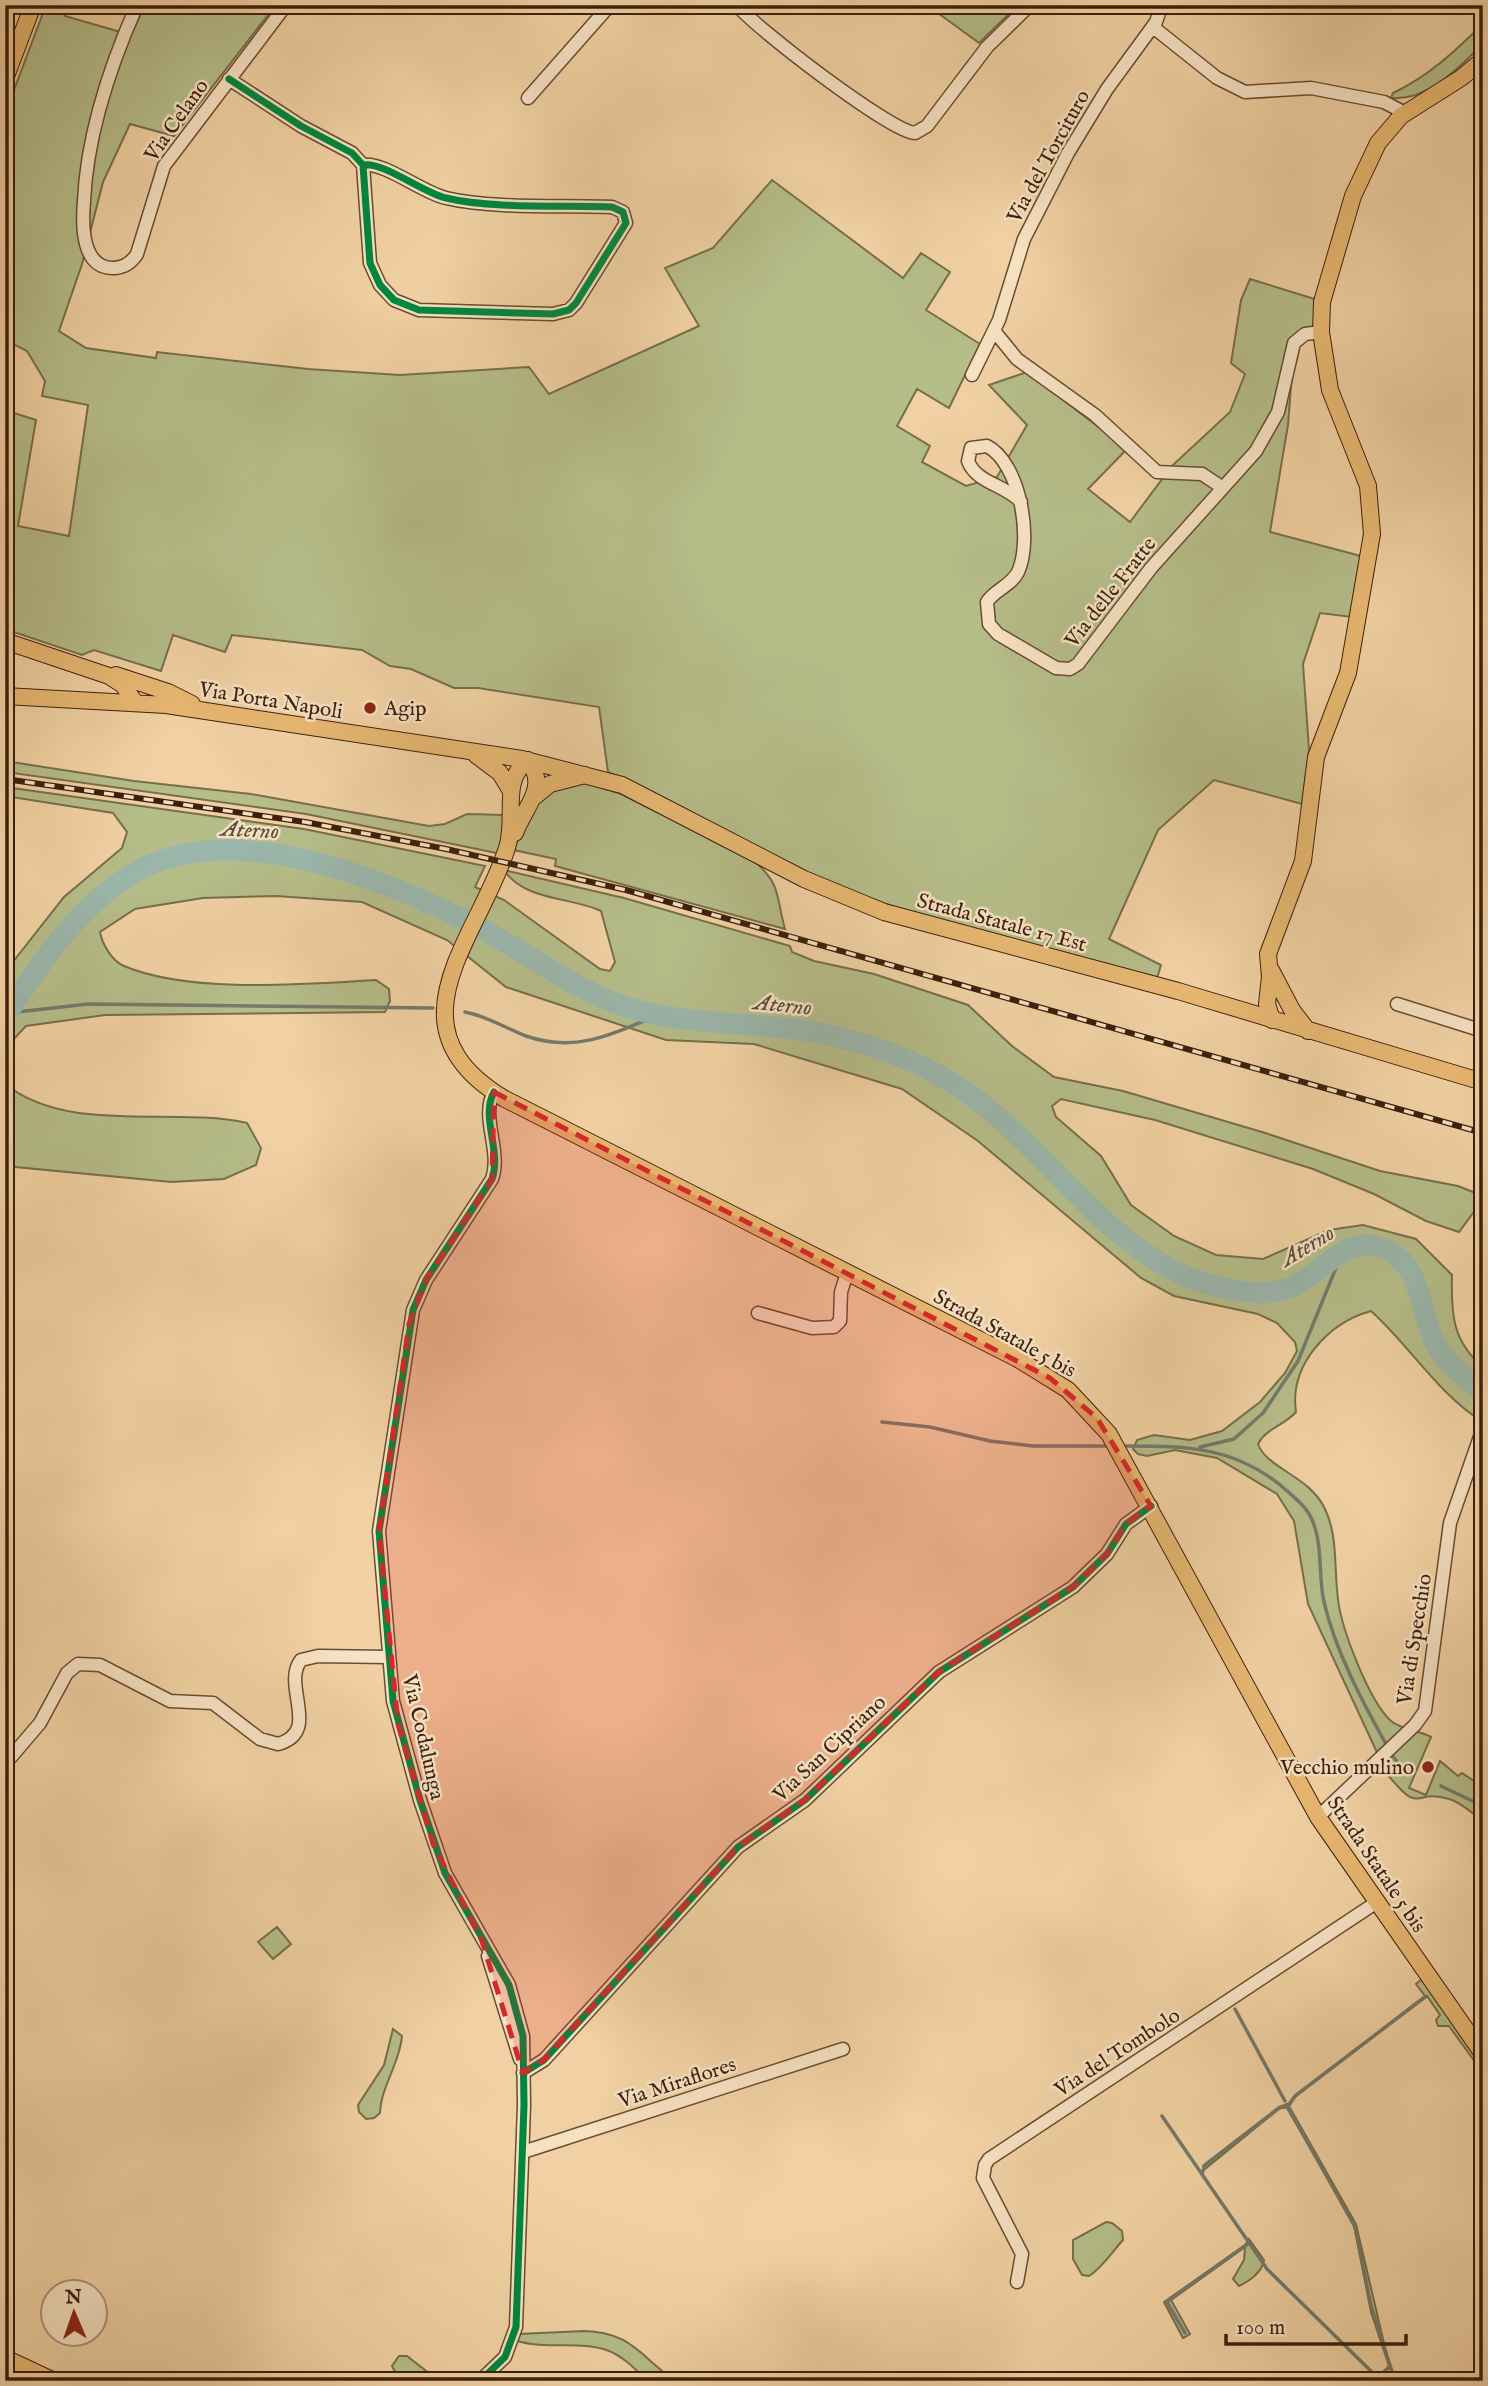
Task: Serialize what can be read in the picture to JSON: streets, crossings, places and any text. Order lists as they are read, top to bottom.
{
  "streets": {
    "main road": ["Via Porta Napoli", "Strada Statale 17 Est", "Strada Statale 5 bis"],
    "street": [
      "Via Celano",
      "Via del Torcituro",
      "Via delle Fratte",
      "Via di Specchio",
      "Via Codalunga",
      "Via San Cipriano",
      "Via del Tombolo",
      "Via Miraflores"
    ]
  },
  "crossings": [
    ["Via Porta Napoli", "Strada Statale 17 Est"],
    ["Via Porta Napoli", "Strada Statale 5 bis"],
    ["Strada Statale 17 Est", "Strada Statale 5 bis"],
    ["Strada Statale 5 bis", "Via di Specchio"],
    ["Strada Statale 5 bis", "Via Codalunga"],
    ["Strada Statale 5 bis", "Via San Cipriano"],
    ["Strada Statale 5 bis", "Via del Tombolo"],
    ["Via Codalunga", "Via San Cipriano"],
    ["Via Codalunga", "Via Miraflores"]
  ],
  "water": ["Aterno"],
  "places": ["Agip", "Vecchio mulino"],
  "scale_bar": "100 m",
  "north": "top"
}
